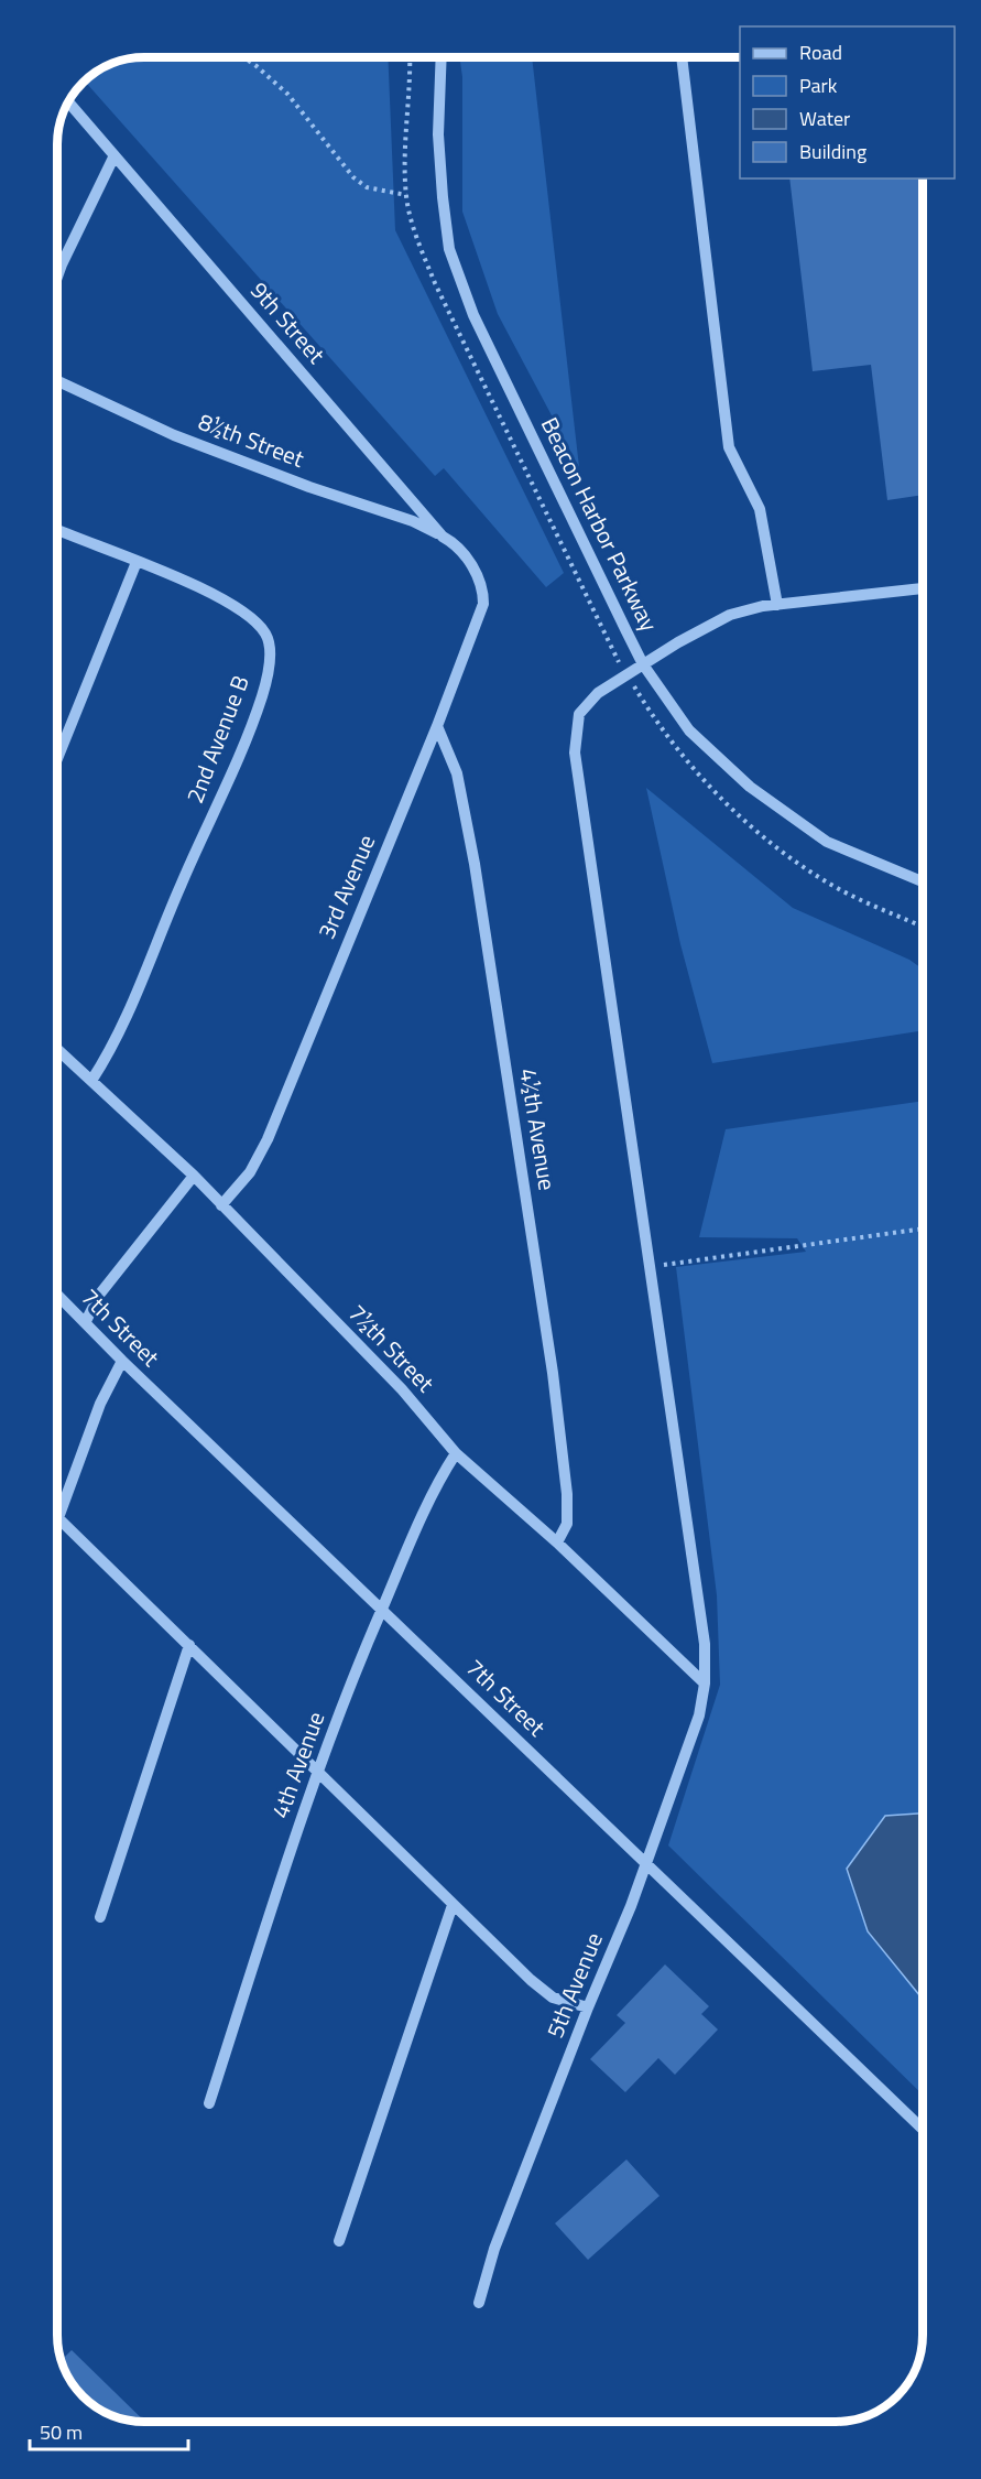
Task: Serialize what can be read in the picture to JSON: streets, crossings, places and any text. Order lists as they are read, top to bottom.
{
  "streets": {
    "street": [
      "9th Street",
      "8½th Street",
      "Beacon Harbor Parkway",
      "2nd Avenue B",
      "3rd Avenue",
      "4½th Avenue",
      "7th Street",
      "7½th Street",
      "4th Avenue",
      "5th Avenue"
    ]
  },
  "crossings": [
    ["9th Street", "8½th Street"],
    ["9th Street", "3rd Avenue"],
    ["Beacon Harbor Parkway", "5th Avenue"],
    ["2nd Avenue B", "7½th Street"],
    ["3rd Avenue", "4½th Avenue"],
    ["3rd Avenue", "7½th Street"],
    ["4½th Avenue", "7½th Street"],
    ["7th Street", "4th Avenue"],
    ["7th Street", "5th Avenue"],
    ["7½th Street", "4th Avenue"],
    ["7½th Street", "5th Avenue"]
  ],
  "legend": [
    "Road",
    "Park",
    "Water",
    "Building"
  ],
  "scale_bar": "50 m"
}
